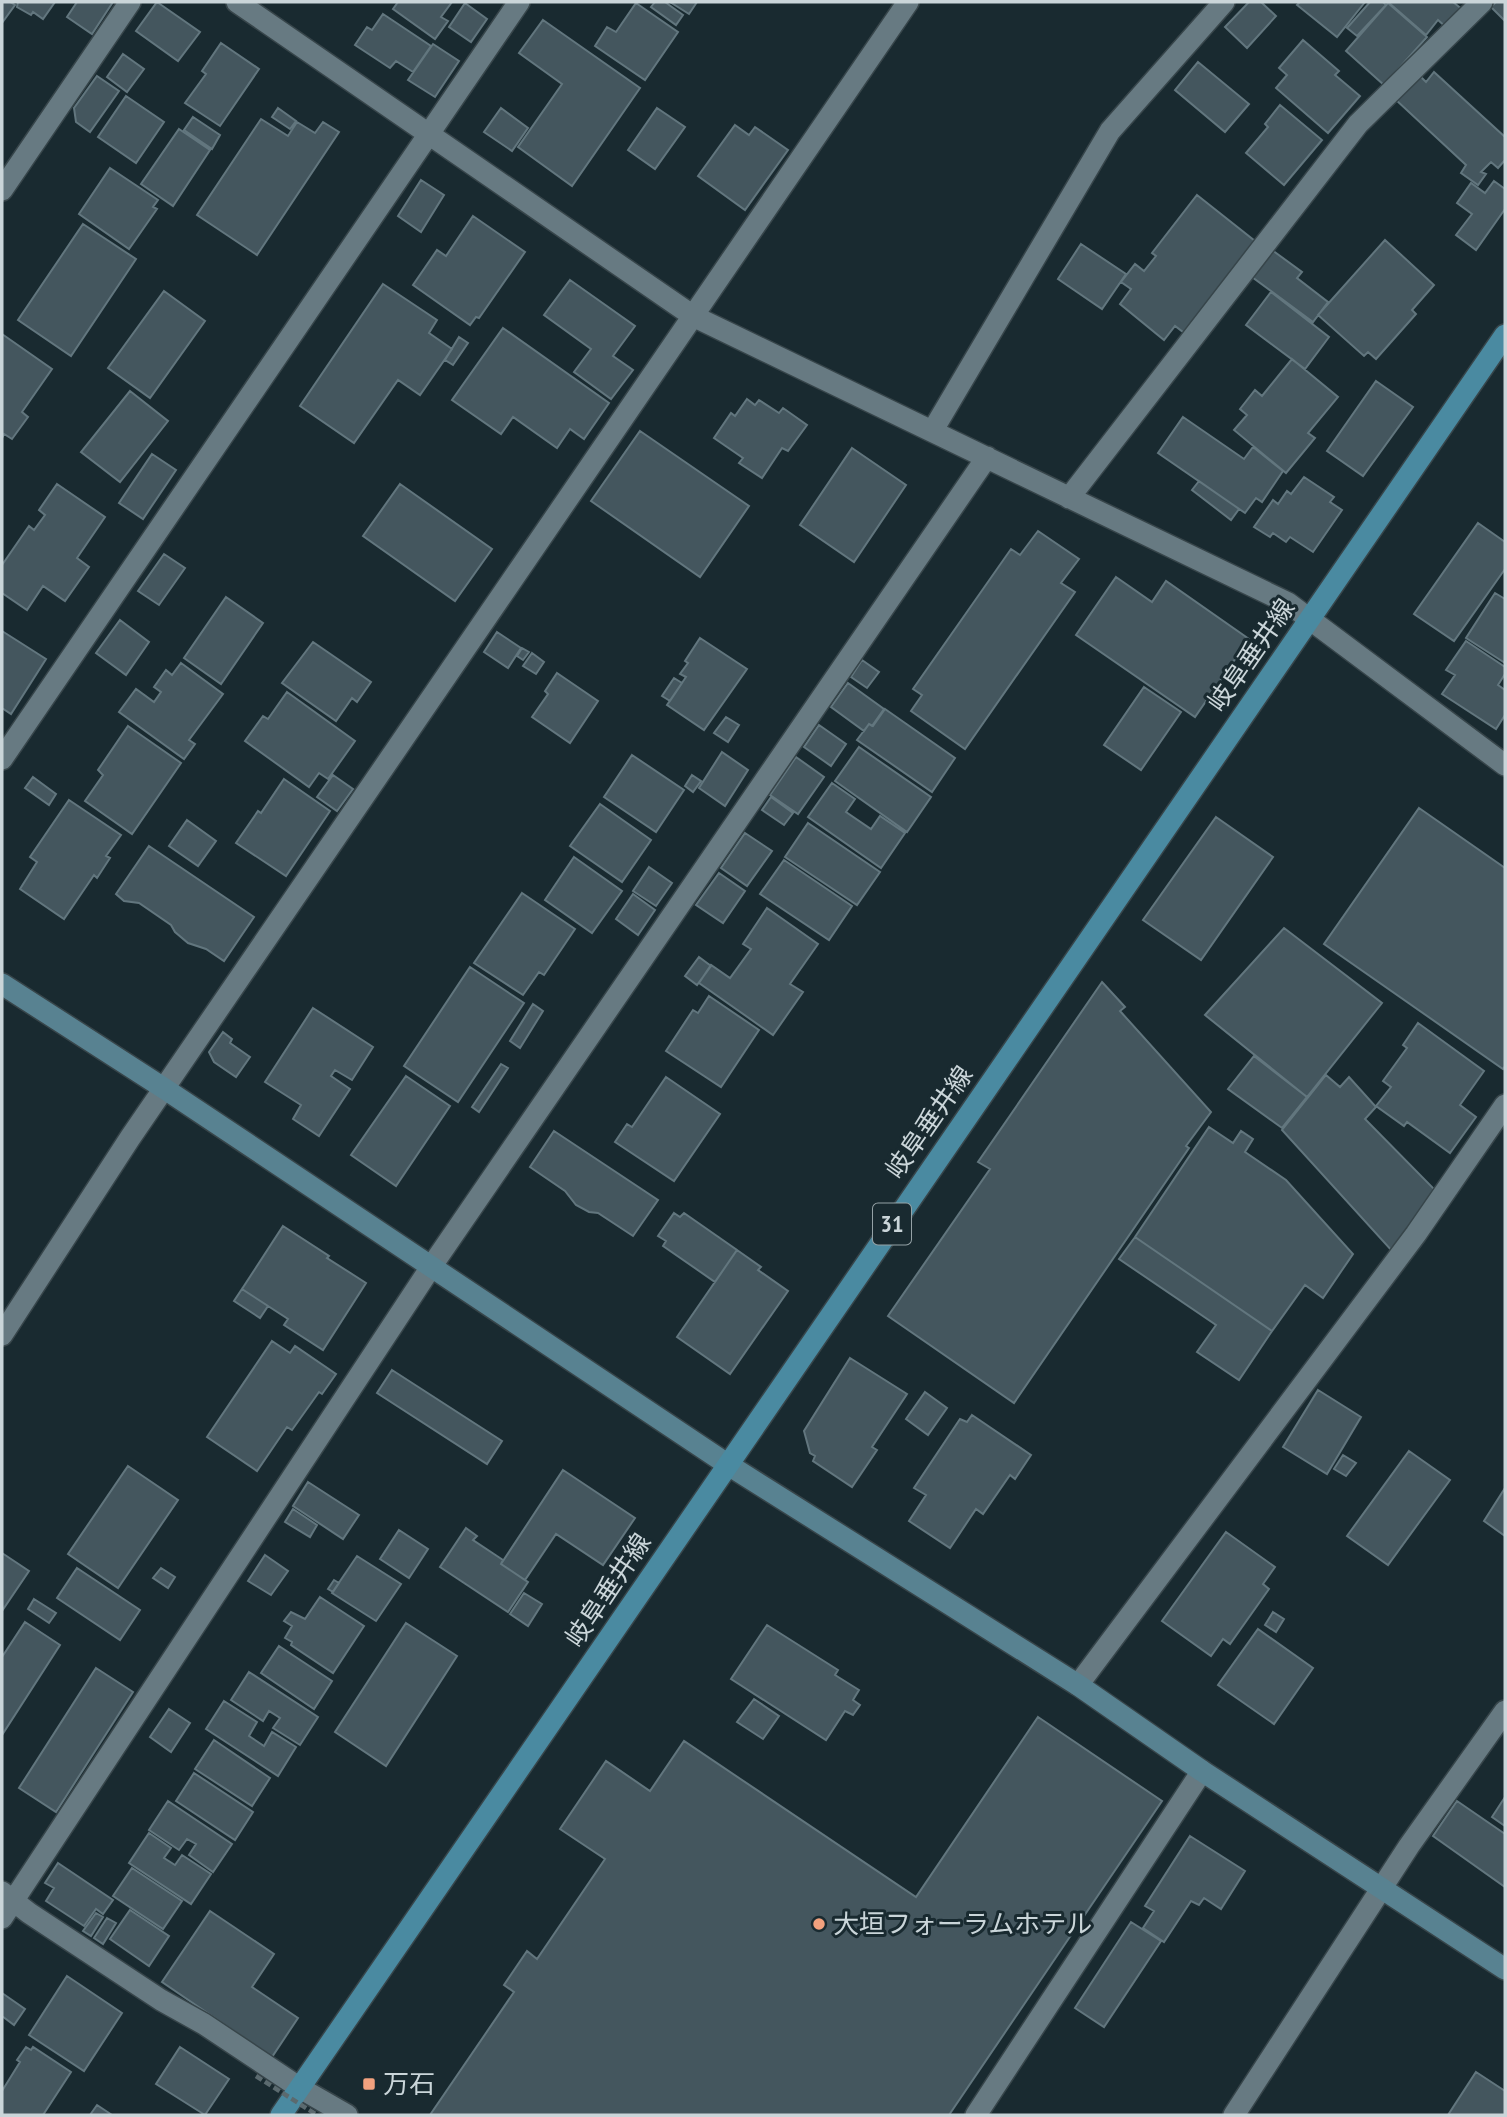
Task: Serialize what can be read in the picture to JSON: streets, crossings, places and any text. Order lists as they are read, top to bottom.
{
  "streets": {
    "main road": ["岐阜垂井線", "31"]
  },
  "places": {
    "other": ["大垣フォーラムホテル"],
    "transit": ["万石"]
  }
}
